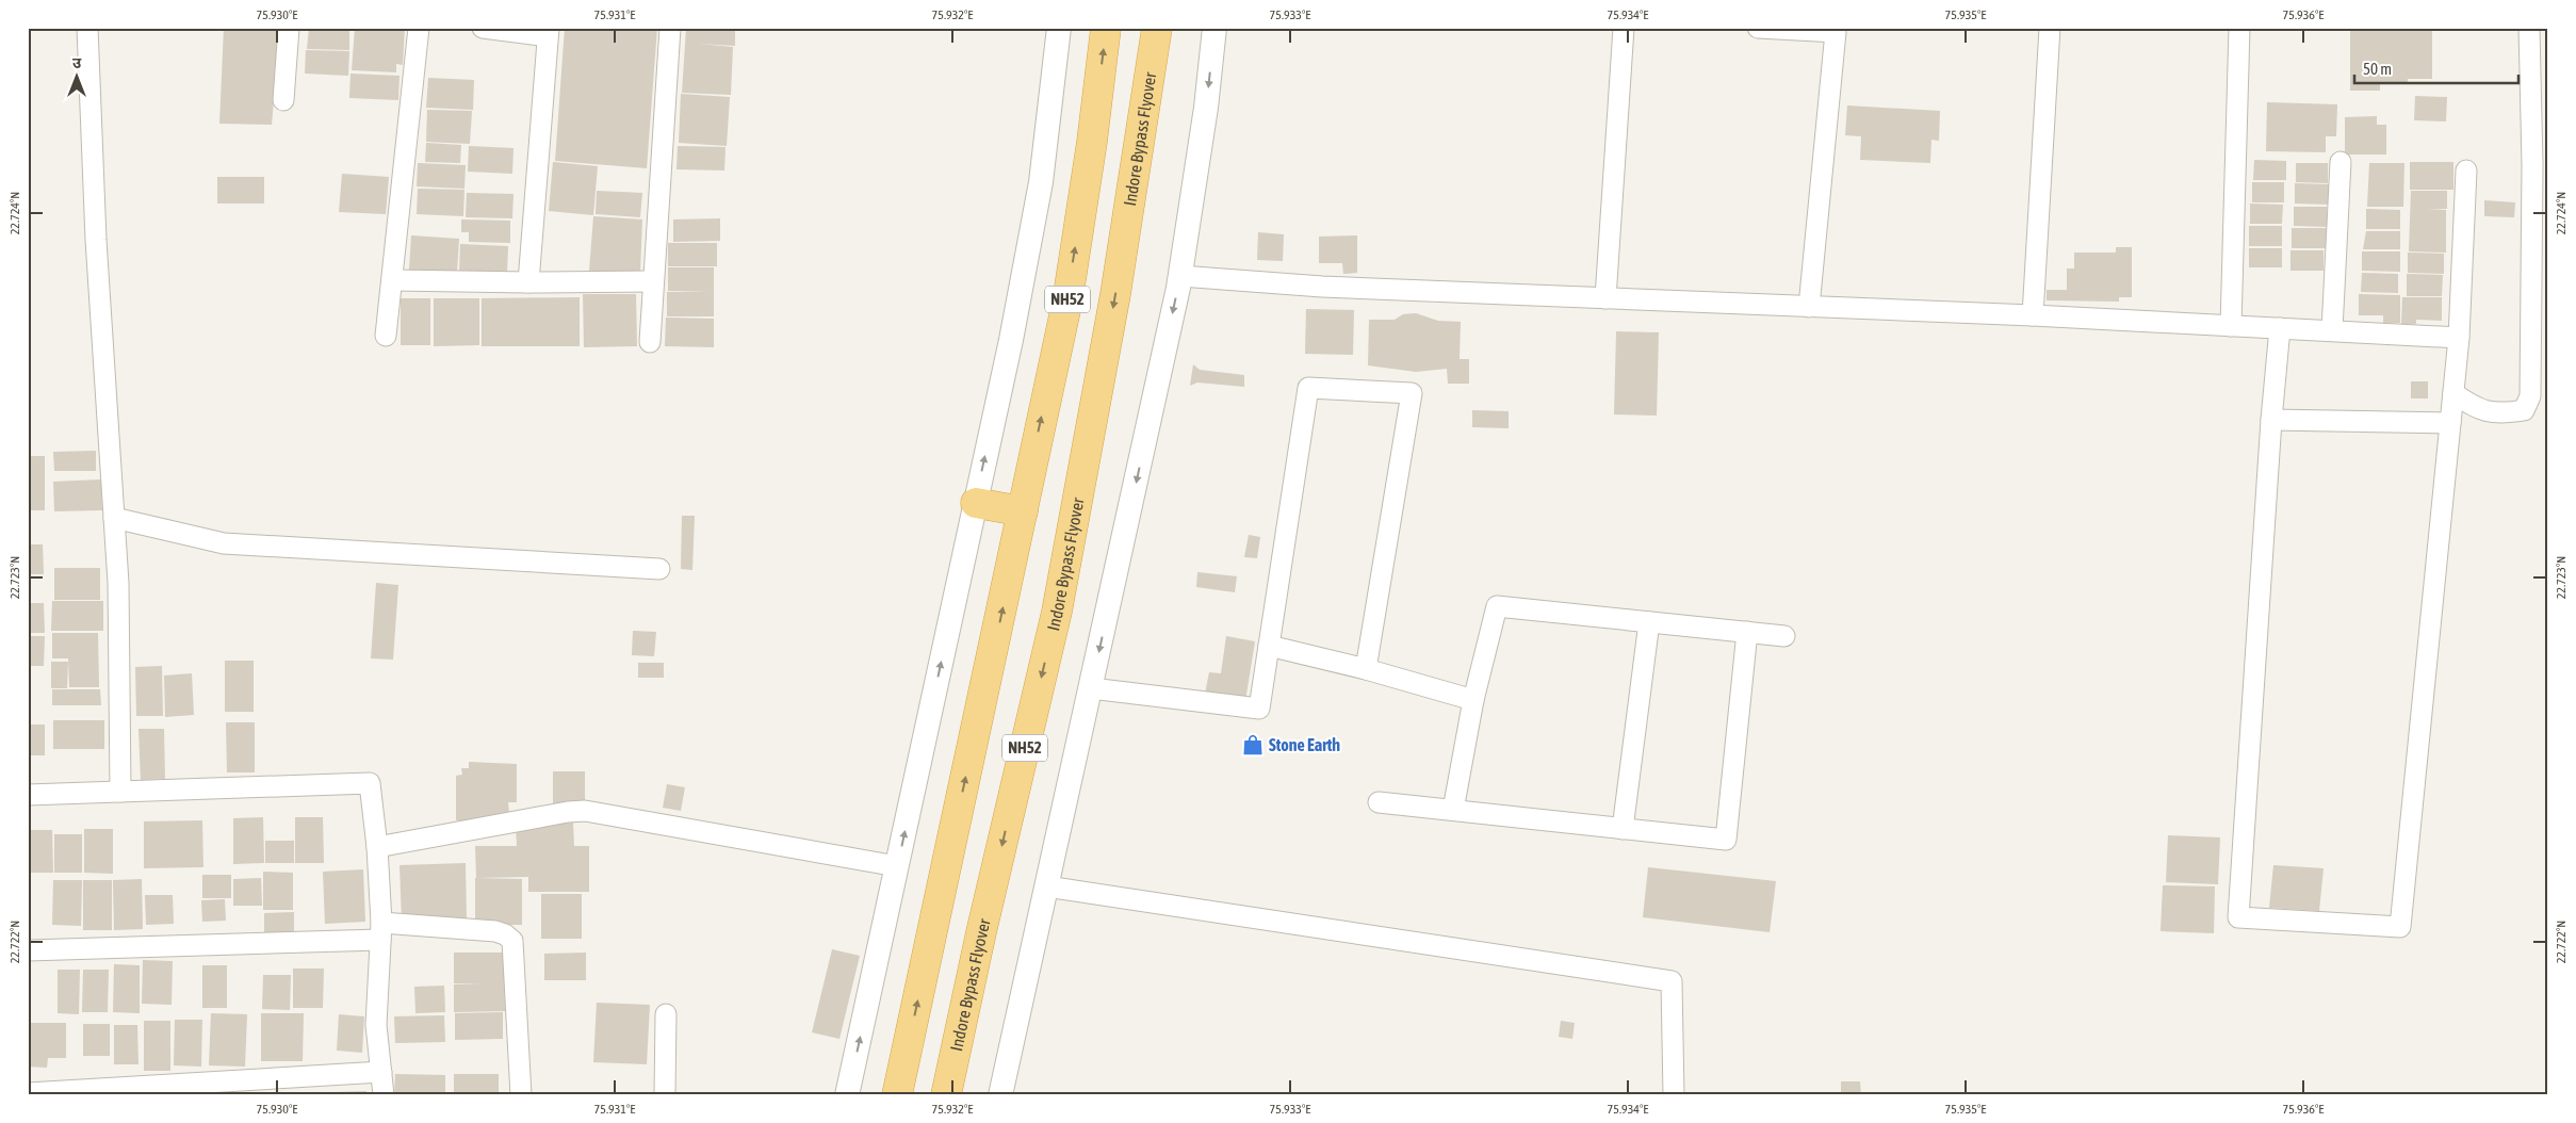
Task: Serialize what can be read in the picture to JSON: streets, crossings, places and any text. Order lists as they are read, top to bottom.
{
  "streets": {
    "highway": ["Indore Bypass Flyover", "NH52"]
  },
  "places": {
    "shop": ["Stone Earth"]
  },
  "scale_bar": "50 m",
  "north": "top",
  "coordinates": [
    "75.930°E",
    "75.931°E",
    "75.932°E",
    "75.933°E",
    "75.934°E",
    "75.935°E",
    "75.936°E",
    "22.724°N",
    "22.723°N",
    "22.722°N"
  ]
}
